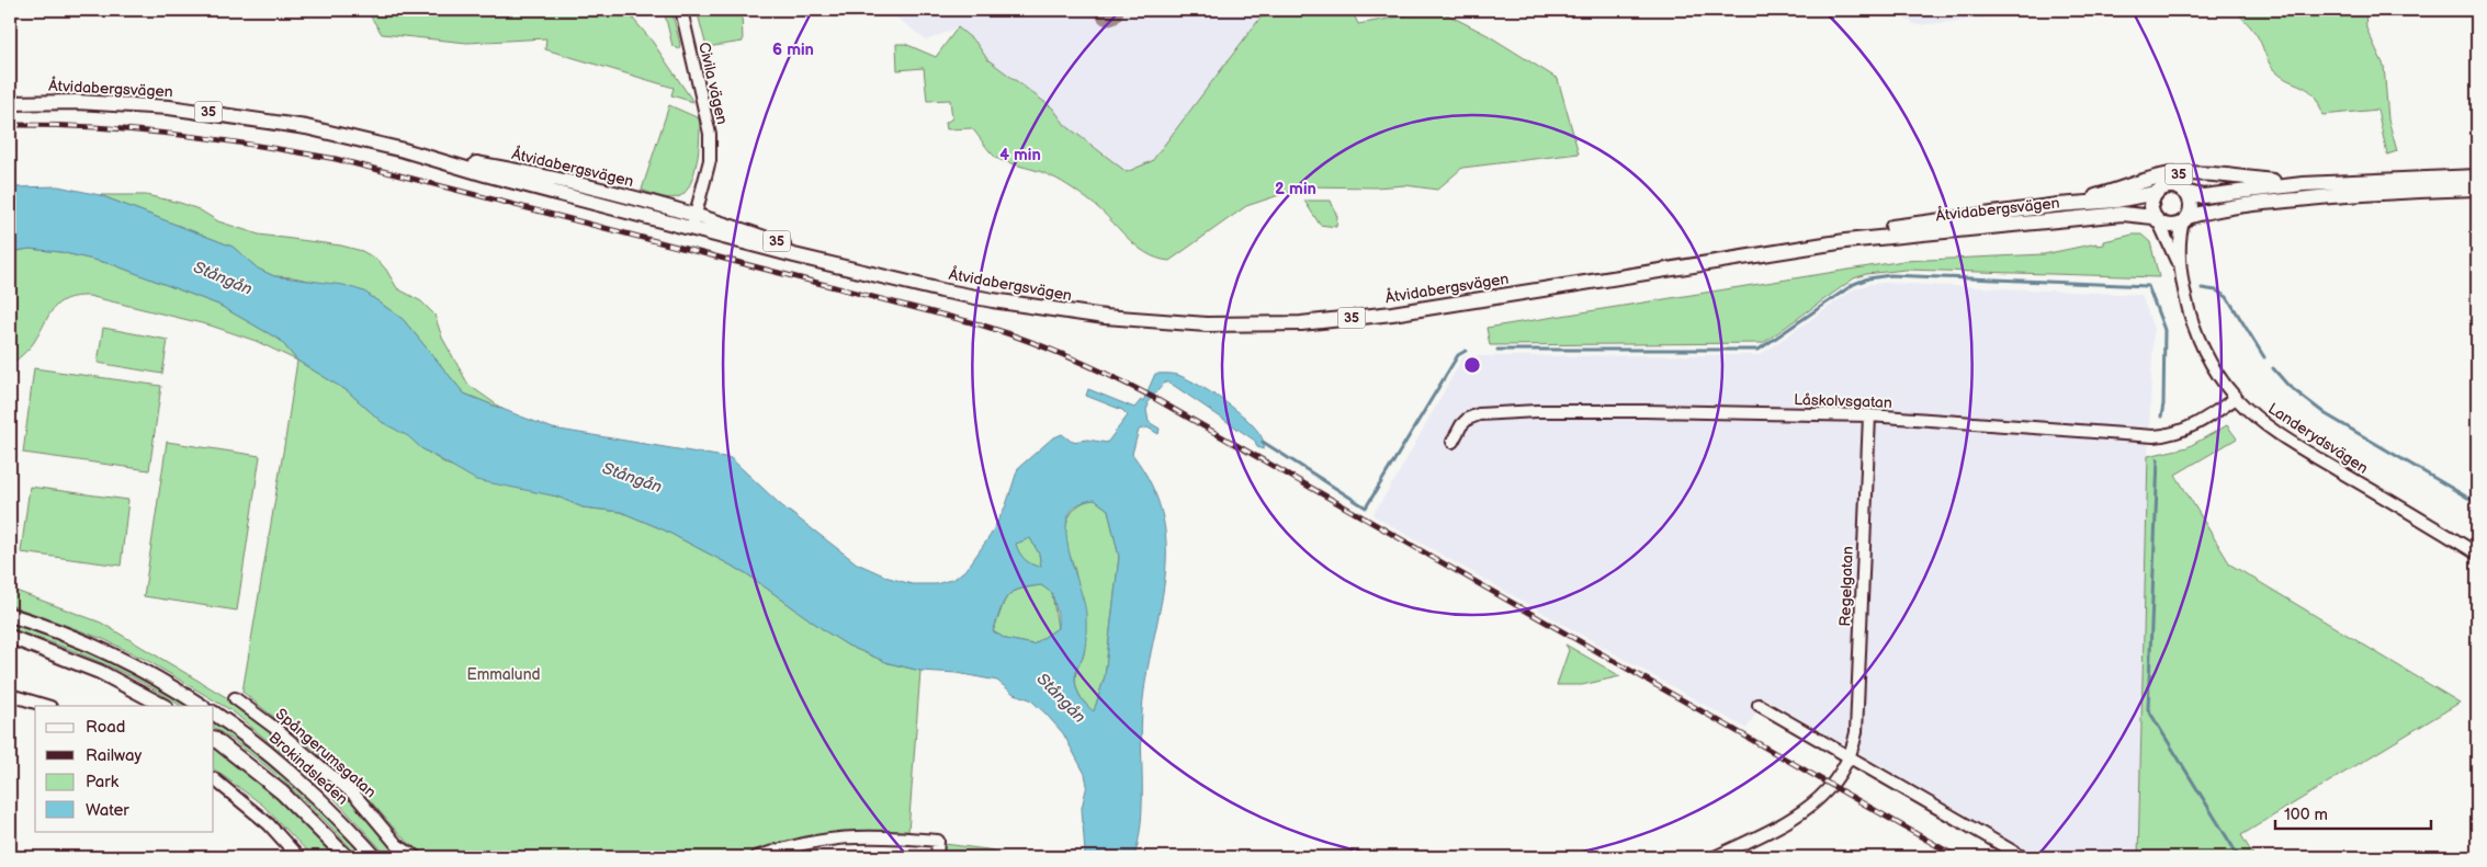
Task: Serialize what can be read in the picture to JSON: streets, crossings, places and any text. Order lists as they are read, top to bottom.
{
  "streets": {
    "main road": ["Åtvidabergsvägen", "35", "Brokindsleden"],
    "street": [
      "Civila vägen",
      "Låskolvsgatan",
      "Landerydsvägen",
      "Regelgatan",
      "Spångerumsgatan"
    ]
  },
  "crossings": [
    ["Civila vägen", "Åtvidabergsvägen"],
    ["Åtvidabergsvägen", "35"],
    ["Åtvidabergsvägen", "Landerydsvägen"],
    ["35", "Landerydsvägen"],
    ["Låskolvsgatan", "Landerydsvägen"],
    ["Låskolvsgatan", "Regelgatan"]
  ],
  "water": ["Stångån"],
  "parks": ["Emmalund"],
  "legend": [
    "Road",
    "Railway",
    "Park",
    "Water"
  ],
  "scale_bar": "100 m",
  "rings": ["6 min", "4 min", "2 min"]
}
